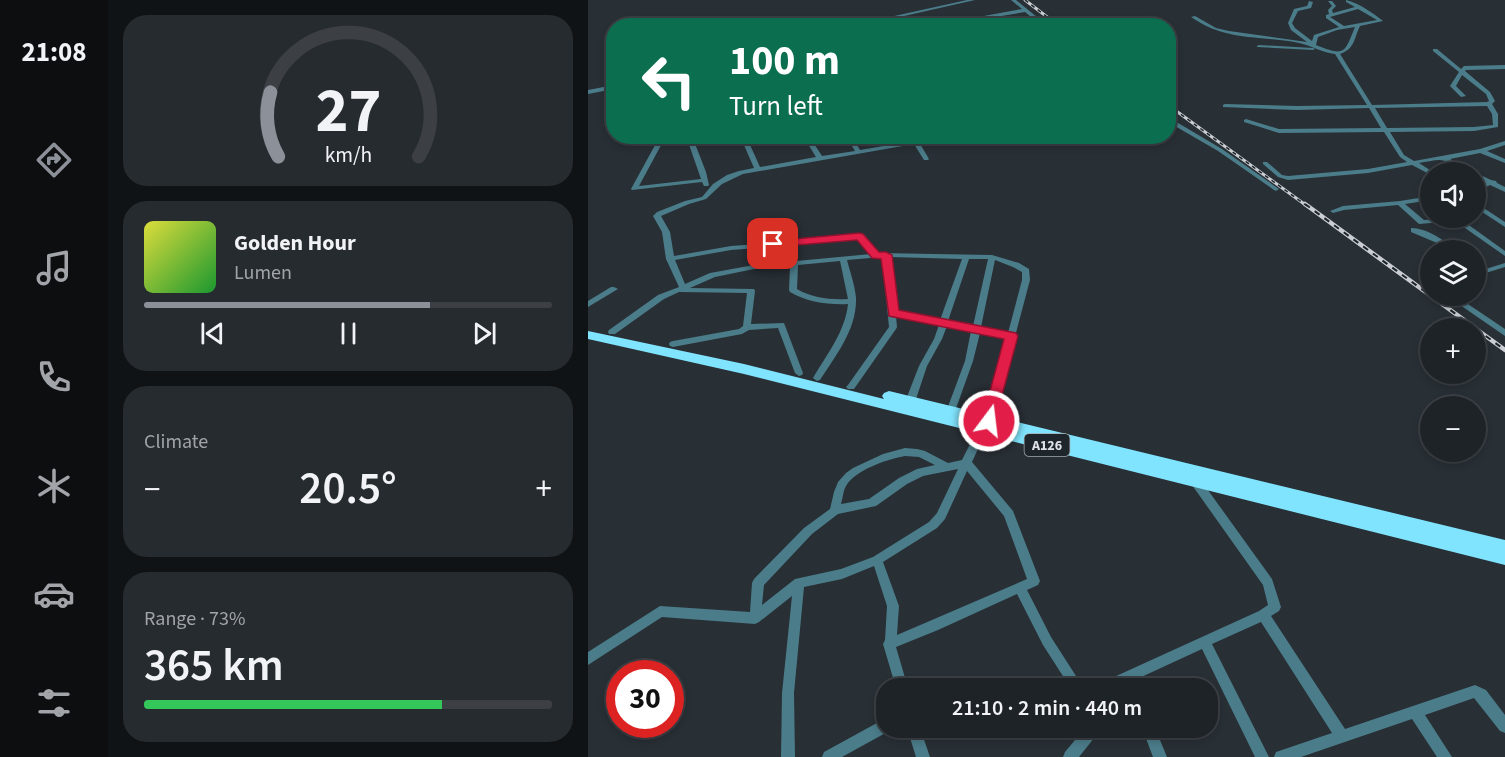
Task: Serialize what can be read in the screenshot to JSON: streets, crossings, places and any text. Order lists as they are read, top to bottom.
{
  "streets": {
    "highway": ["A126"]
  },
  "page": {
    "tabs": "21:08",
    "turn": ["100 m", "Turn left"],
    "map_buttons": ["+", "−"],
    "song": ["Golden Hour", "Lumen"],
    "tile": [
      "Climate",
      ["Range · 73%", "365 km"]
    ],
    "heat": ["−", "20.5°", "+"],
    "limit": "30",
    "trip": "21:10 · 2 min · 440 m",
    "gauge": ["27", "km/h"]
  }
}
